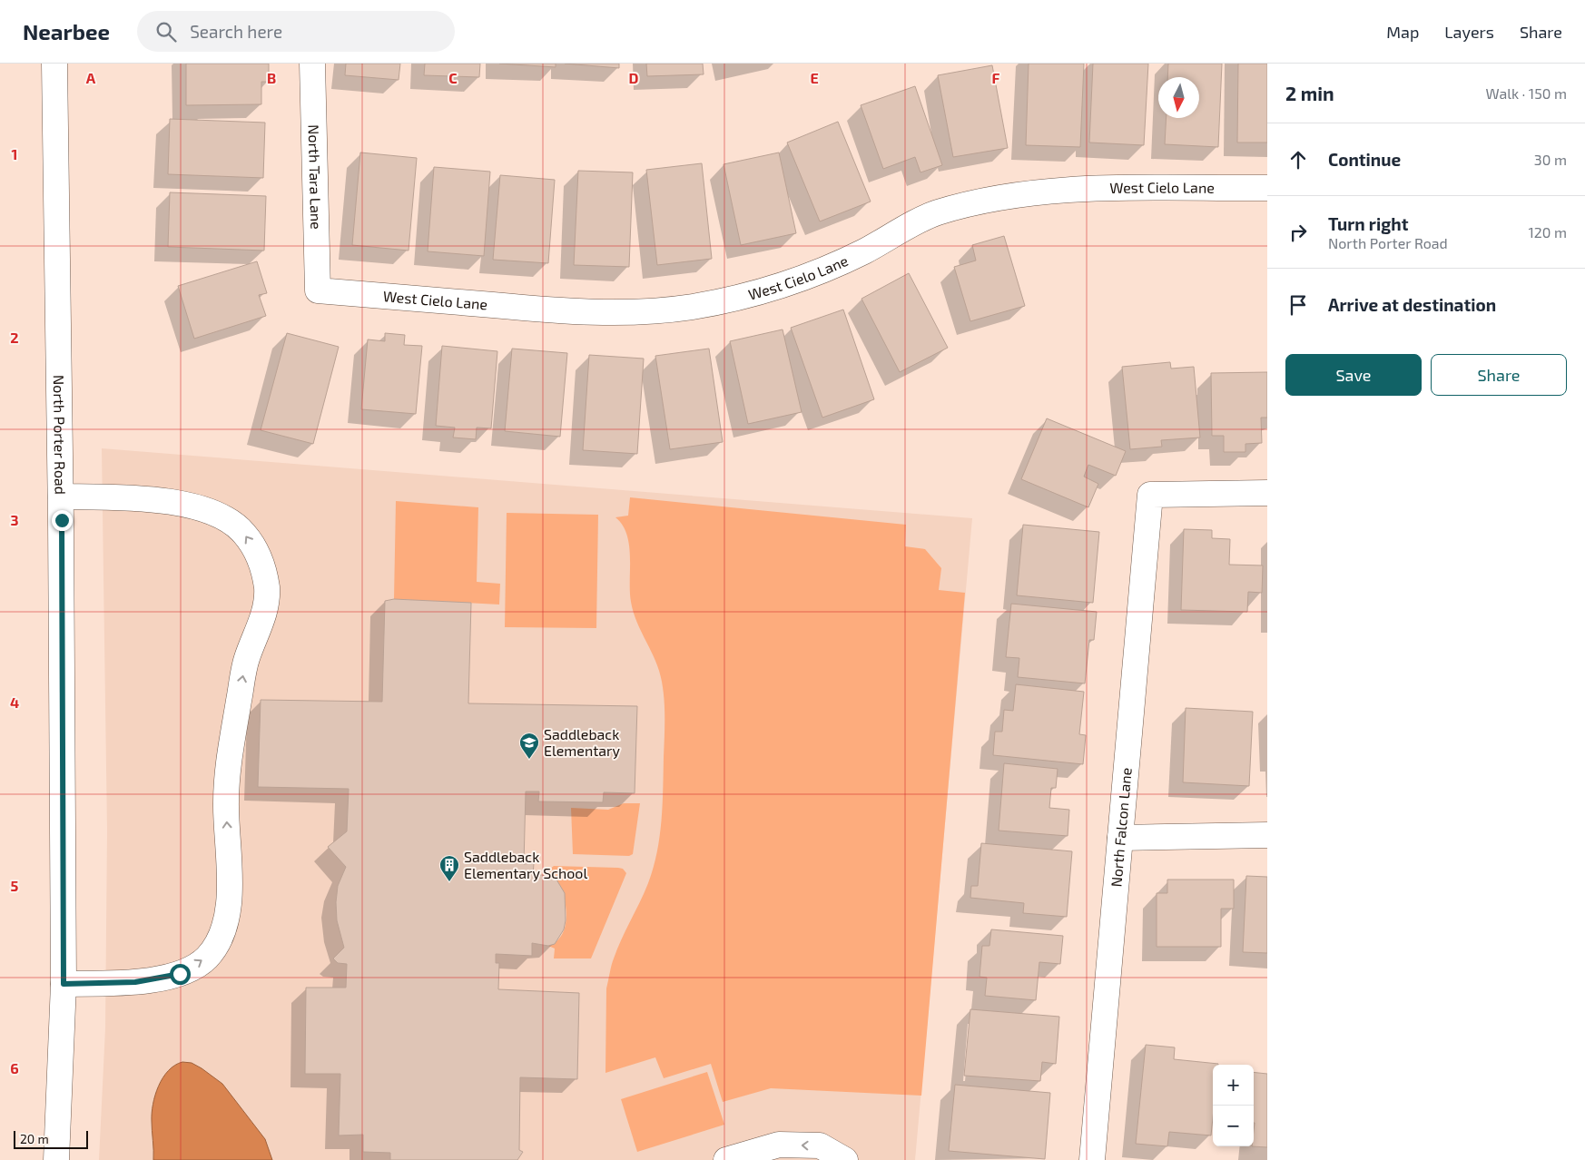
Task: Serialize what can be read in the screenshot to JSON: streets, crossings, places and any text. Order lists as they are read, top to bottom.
{
  "streets": {
    "street": [
      "North Tara Lane",
      "West Cielo Lane",
      "North Porter Road",
      "North Falcon Lane"
    ]
  },
  "crossings": [
    ["North Tara Lane", "West Cielo Lane"]
  ],
  "places": {
    "school or university": ["Saddleback Elementary"],
    "building": ["Saddleback Elementary School"]
  },
  "scale_bar": "20 m",
  "north": "bottom",
  "page": {
    "header": "Nearbee",
    "search": "Search here",
    "nav": ["Map", "Layers", "Share"],
    "heading": ["2 min", "Walk · 150 m"],
    "list": [
      ["Continue", "30 m"],
      ["Turn right", "North Porter Road", "120 m"],
      "Arrive at destination"
    ],
    "buttons": ["Save", "Share"],
    "map_buttons": ["+", "−"],
    "scale": "20 m"
  },
  "grid": {
    "columns": [
      "A",
      "B",
      "C",
      "D",
      "E",
      "F"
    ],
    "rows": [
      "1",
      "2",
      "3",
      "4",
      "5",
      "6"
    ]
  }
}
